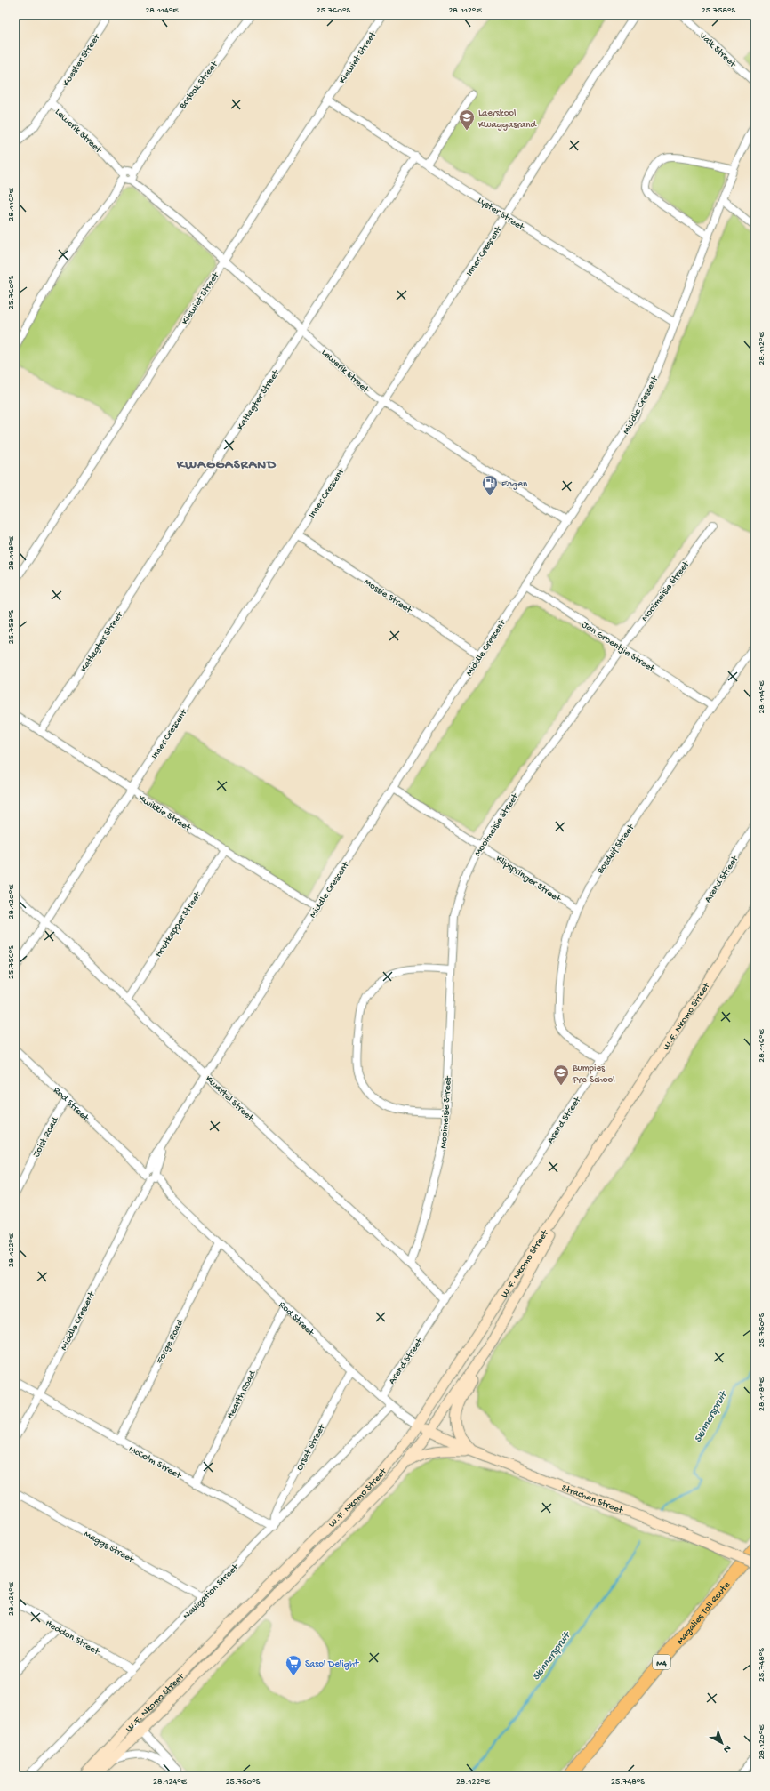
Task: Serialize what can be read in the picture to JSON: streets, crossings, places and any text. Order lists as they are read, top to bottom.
{
  "streets": {
    "highway": ["Magalies Toll Route", "M4"],
    "main road": ["W.F. Nkomo Street", "Rod Street", "Strachan Street"],
    "street": [
      "Valk Street",
      "Kiewiet Street",
      "Koester Street",
      "Bosbok Street",
      "Lewerik Street",
      "Lyster Street",
      "Inner Crescent",
      "Katlagter Street",
      "Middle Crescent",
      "Mooimeisie Street",
      "Mossie Street",
      "Jan Groentjie Street",
      "Kwikkie Street",
      "Bosduif Street",
      "Klipspringer Street",
      "Arend Street",
      "Houtkapper Street",
      "Kwartel Street",
      "Joist Road",
      "Forge Road",
      "Hearth Road",
      "Orsat Street",
      "McColm Street",
      "Maggs Street",
      "Navigation Street",
      "Heddon Street"
    ]
  },
  "crossings": [
    ["Kiewiet Street", "Lewerik Street"],
    ["Kiewiet Street", "Lyster Street"],
    ["Koester Street", "Lewerik Street"],
    ["Bosbok Street", "Lewerik Street"],
    ["Lewerik Street", "Inner Crescent"],
    ["Lewerik Street", "Katlagter Street"],
    ["Lewerik Street", "Middle Crescent"],
    ["Lyster Street", "Inner Crescent"],
    ["Lyster Street", "Katlagter Street"],
    ["Lyster Street", "Middle Crescent"],
    ["Inner Crescent", "Mossie Street"],
    ["Inner Crescent", "Kwikkie Street"],
    ["Inner Crescent", "Kwartel Street"],
    ["Katlagter Street", "Kwikkie Street"],
    ["Middle Crescent", "Mossie Street"],
    ["Middle Crescent", "Jan Groentjie Street"],
    ["Middle Crescent", "Kwikkie Street"],
    ["Middle Crescent", "Klipspringer Street"],
    ["Middle Crescent", "Kwartel Street"],
    ["Middle Crescent", "Rod Street"],
    ["Middle Crescent", "McColm Street"],
    ["Mooimeisie Street", "Jan Groentjie Street"],
    ["Mooimeisie Street", "Klipspringer Street"],
    ["Mooimeisie Street", "Kwartel Street"],
    ["Jan Groentjie Street", "Bosduif Street"],
    ["Kwikkie Street", "Houtkapper Street"],
    ["Bosduif Street", "Klipspringer Street"],
    ["Bosduif Street", "Arend Street"],
    ["Arend Street", "Kwartel Street"],
    ["Arend Street", "Rod Street"],
    ["Houtkapper Street", "Kwartel Street"],
    ["W.F. Nkomo Street", "Rod Street"],
    ["W.F. Nkomo Street", "Strachan Street"],
    ["Rod Street", "Joist Road"],
    ["Rod Street", "Forge Road"],
    ["Rod Street", "Hearth Road"],
    ["Rod Street", "Orsat Street"],
    ["Rod Street", "Strachan Street"],
    ["Rod Street", "Navigation Street"],
    ["Forge Road", "McColm Street"],
    ["Hearth Road", "McColm Street"],
    ["Orsat Street", "McColm Street"],
    ["Orsat Street", "Navigation Street"],
    ["McColm Street", "Navigation Street"],
    ["Strachan Street", "Magalies Toll Route"],
    ["Maggs Street", "Navigation Street"],
    ["Navigation Street", "Heddon Street"]
  ],
  "districts": ["KWAGGASRAND"],
  "water": ["Skinnerspruit"],
  "places": {
    "school or university": ["Laerskool Kwaggasrand", "Bumpies Pre-School"],
    "fuel station": ["Engen"],
    "supermarket": ["Sasol Delight"]
  },
  "north": "bottom right",
  "coordinates": [
    "28.114°E",
    "25.760°S",
    "28.112°E",
    "25.758°S",
    "28.116°E",
    "28.118°E",
    "28.120°E",
    "25.756°S",
    "28.122°E",
    "25.750°S",
    "28.124°E",
    "25.748°S"
  ]
}
